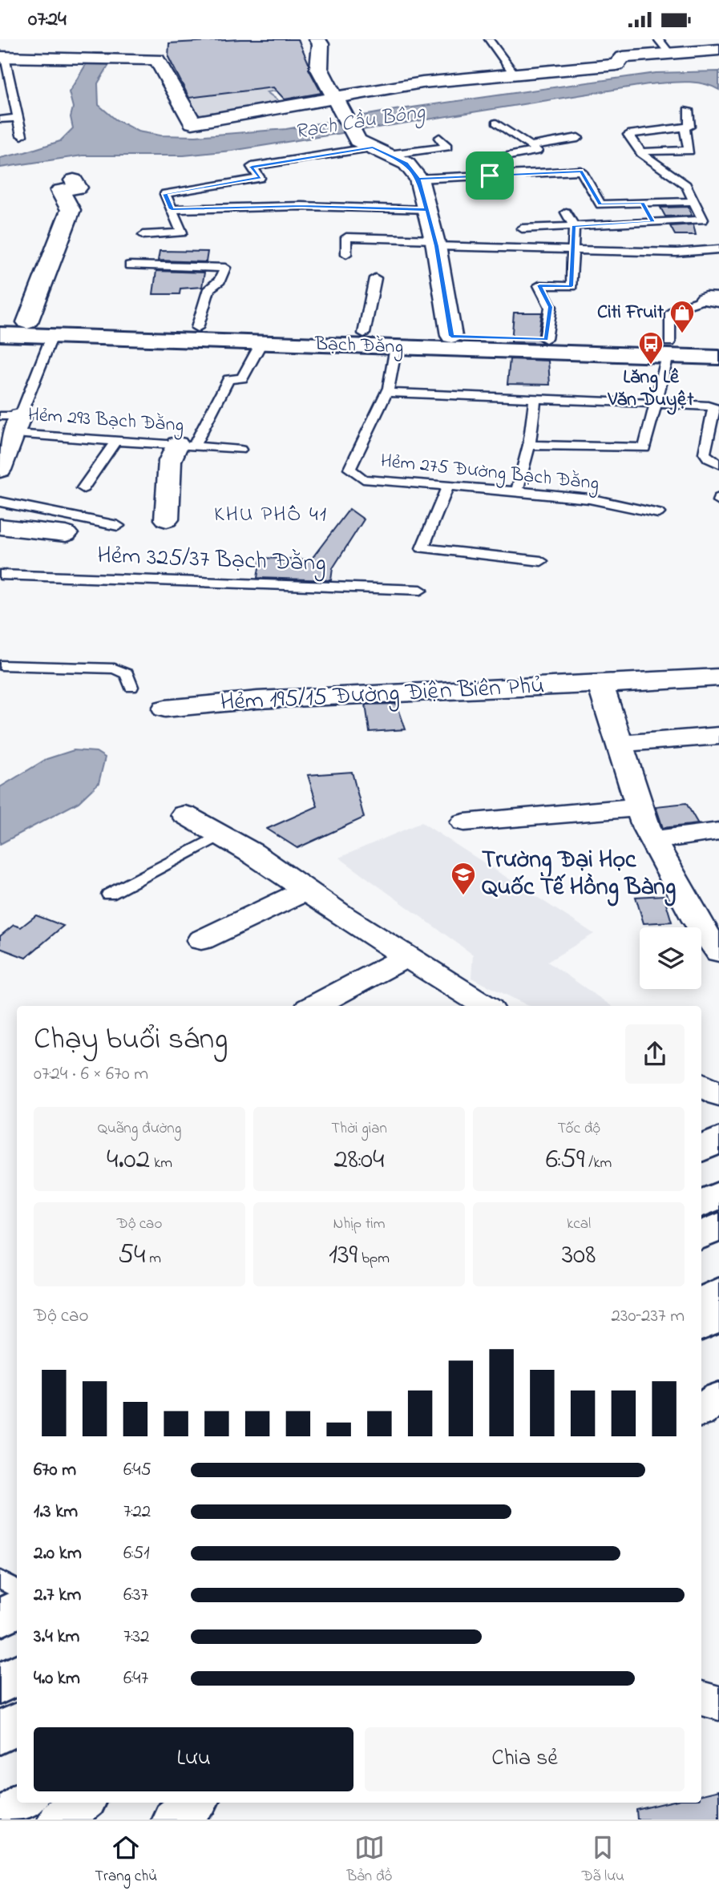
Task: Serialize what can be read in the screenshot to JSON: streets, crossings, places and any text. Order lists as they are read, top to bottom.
{
  "streets": {
    "main road": ["Bạch Đằng"],
    "street": ["Hẻm 195/15 Đường Điện Biên Phủ"],
    "lane": ["Hẻm 293 Bạch Đằng", "Hẻm 275 Đường Bạch Đằng", "Hẻm 325/37 Bạch Đằng"]
  },
  "crossings": [
    ["Bạch Đằng", "Hẻm 293 Bạch Đằng"],
    ["Bạch Đằng", "Hẻm 275 Đường Bạch Đằng"]
  ],
  "districts": ["KHU PHỐ 41"],
  "water": ["Rạch Cầu Bông"],
  "places": {
    "shop": ["Citi Fruit"],
    "bus stop": ["Lăng Lê Văn Duyệt"],
    "school or university": ["Trường Đại Học Quốc Tế Hồng Bàng"]
  },
  "page": {
    "status": "07:24",
    "heading": ["Chạy buổi sáng", "07:24 · 6 × 670 m"],
    "stats": [
      ["Quãng đường", "4.02 km"],
      ["Thời gian", "28:04"],
      ["Tốc độ", "6:59 /km"],
      ["Độ cao", "54 m"],
      ["Nhịp tim", "139 bpm"],
      ["kcal", "308"]
    ],
    "chart": ["Độ cao", "230–237 m"],
    "list": [
      {
        "name": "670 m",
        "note": "6:45"
      },
      {
        "name": "1.3 km",
        "note": "7:22"
      },
      {
        "name": "2.0 km",
        "note": "6:51"
      },
      {
        "name": "2.7 km",
        "note": "6:37"
      },
      {
        "name": "3.4 km",
        "note": "7:32"
      },
      {
        "name": "4.0 km",
        "note": "6:47"
      }
    ],
    "buttons": ["Lưu", "Chia sẻ"],
    "tabs": ["Trang chủ", "Bản đồ", "Đã lưu"]
  }
}
